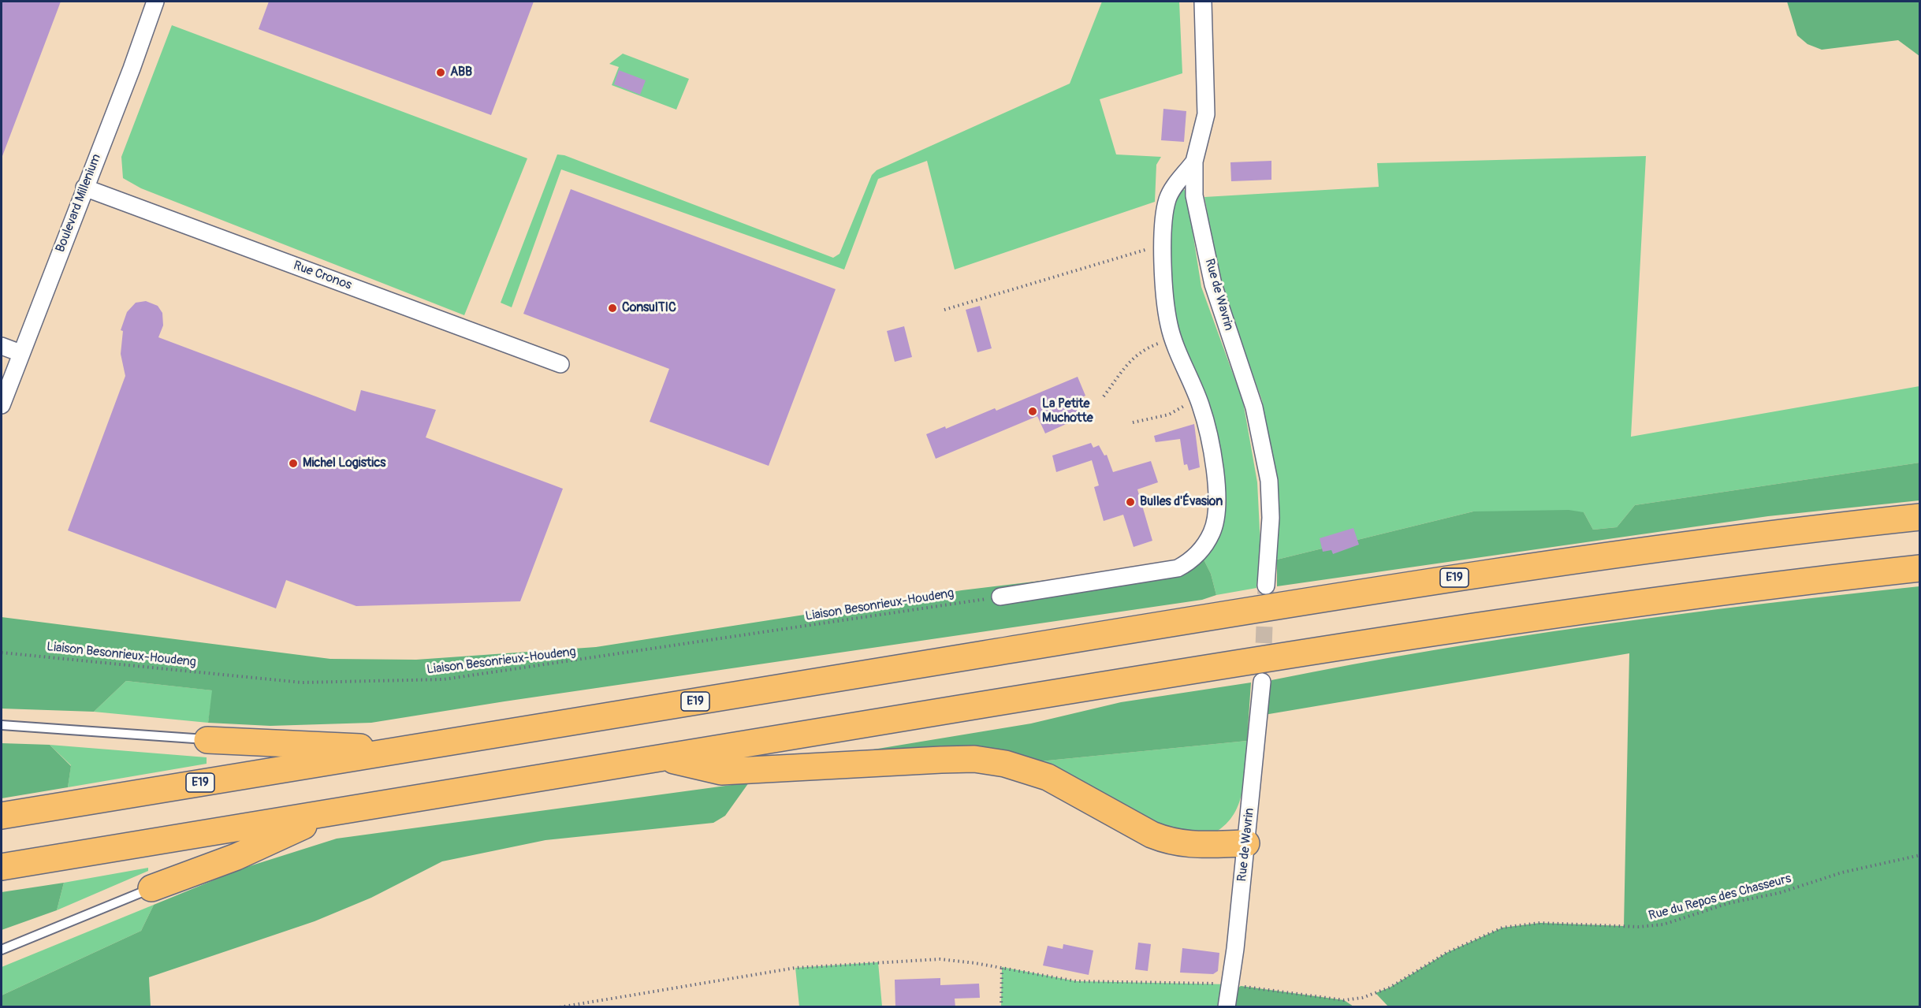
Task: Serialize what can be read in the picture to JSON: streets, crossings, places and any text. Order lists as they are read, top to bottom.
{
  "streets": {
    "highway": ["E19"],
    "street": ["Boulevard Millenium", "Rue Cronos", "Rue de Wavrin"],
    "path": ["Liaison Besonrieux-Houdeng", "Rue du Repos des Chasseurs"]
  },
  "crossings": [
    ["Boulevard Millenium", "Rue Cronos"],
    ["Rue de Wavrin", "Rue du Repos des Chasseurs"]
  ],
  "places": [
    "ABB",
    "ConsulTIC",
    "La Petite Muchotte",
    "Michel Logistics",
    "Bulles d'Évasion"
  ]
}
